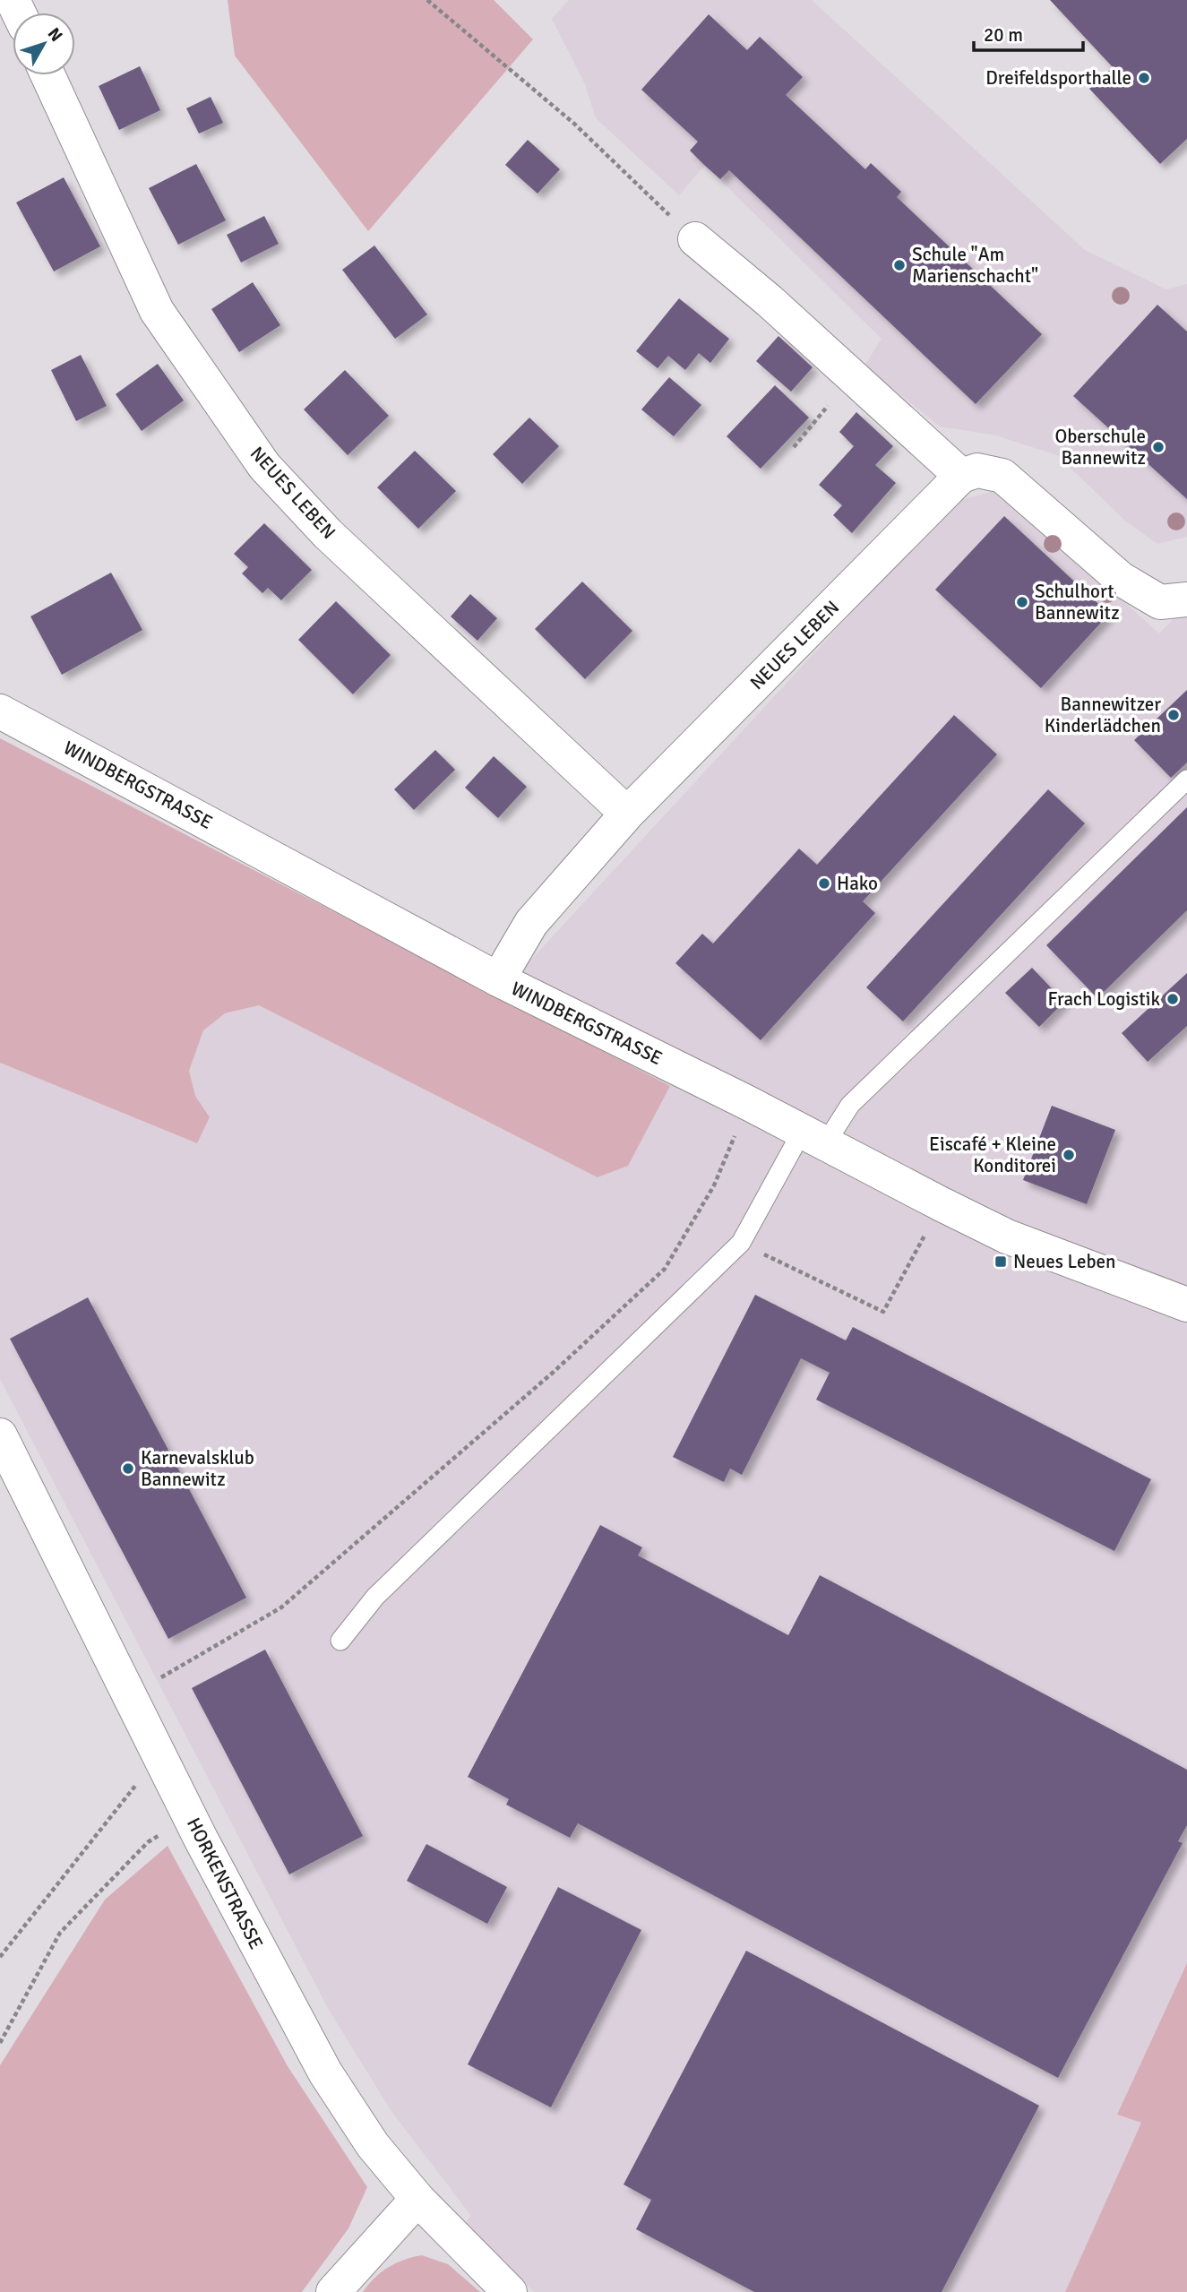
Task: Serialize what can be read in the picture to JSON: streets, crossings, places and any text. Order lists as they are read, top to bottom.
{
  "streets": {
    "street": ["NEUES LEBEN", "WINDBERGSTRASSE", "HORKENSTRASSE"]
  },
  "crossings": [
    ["NEUES LEBEN", "WINDBERGSTRASSE"]
  ],
  "places": {
    "other": [
      "Dreifeldsporthalle",
      "Schule \"Am Marienschacht\"",
      "Oberschule Bannewitz",
      "Schulhort Bannewitz",
      "Bannewitzer Kinderlädchen",
      "Hako",
      "Frach Logistik",
      "Eiscafé + Kleine Konditorei",
      "Karnevalsklub Bannewitz"
    ],
    "transit": ["Neues Leben"]
  },
  "scale_bar": "20 m",
  "north": "top right"
}
